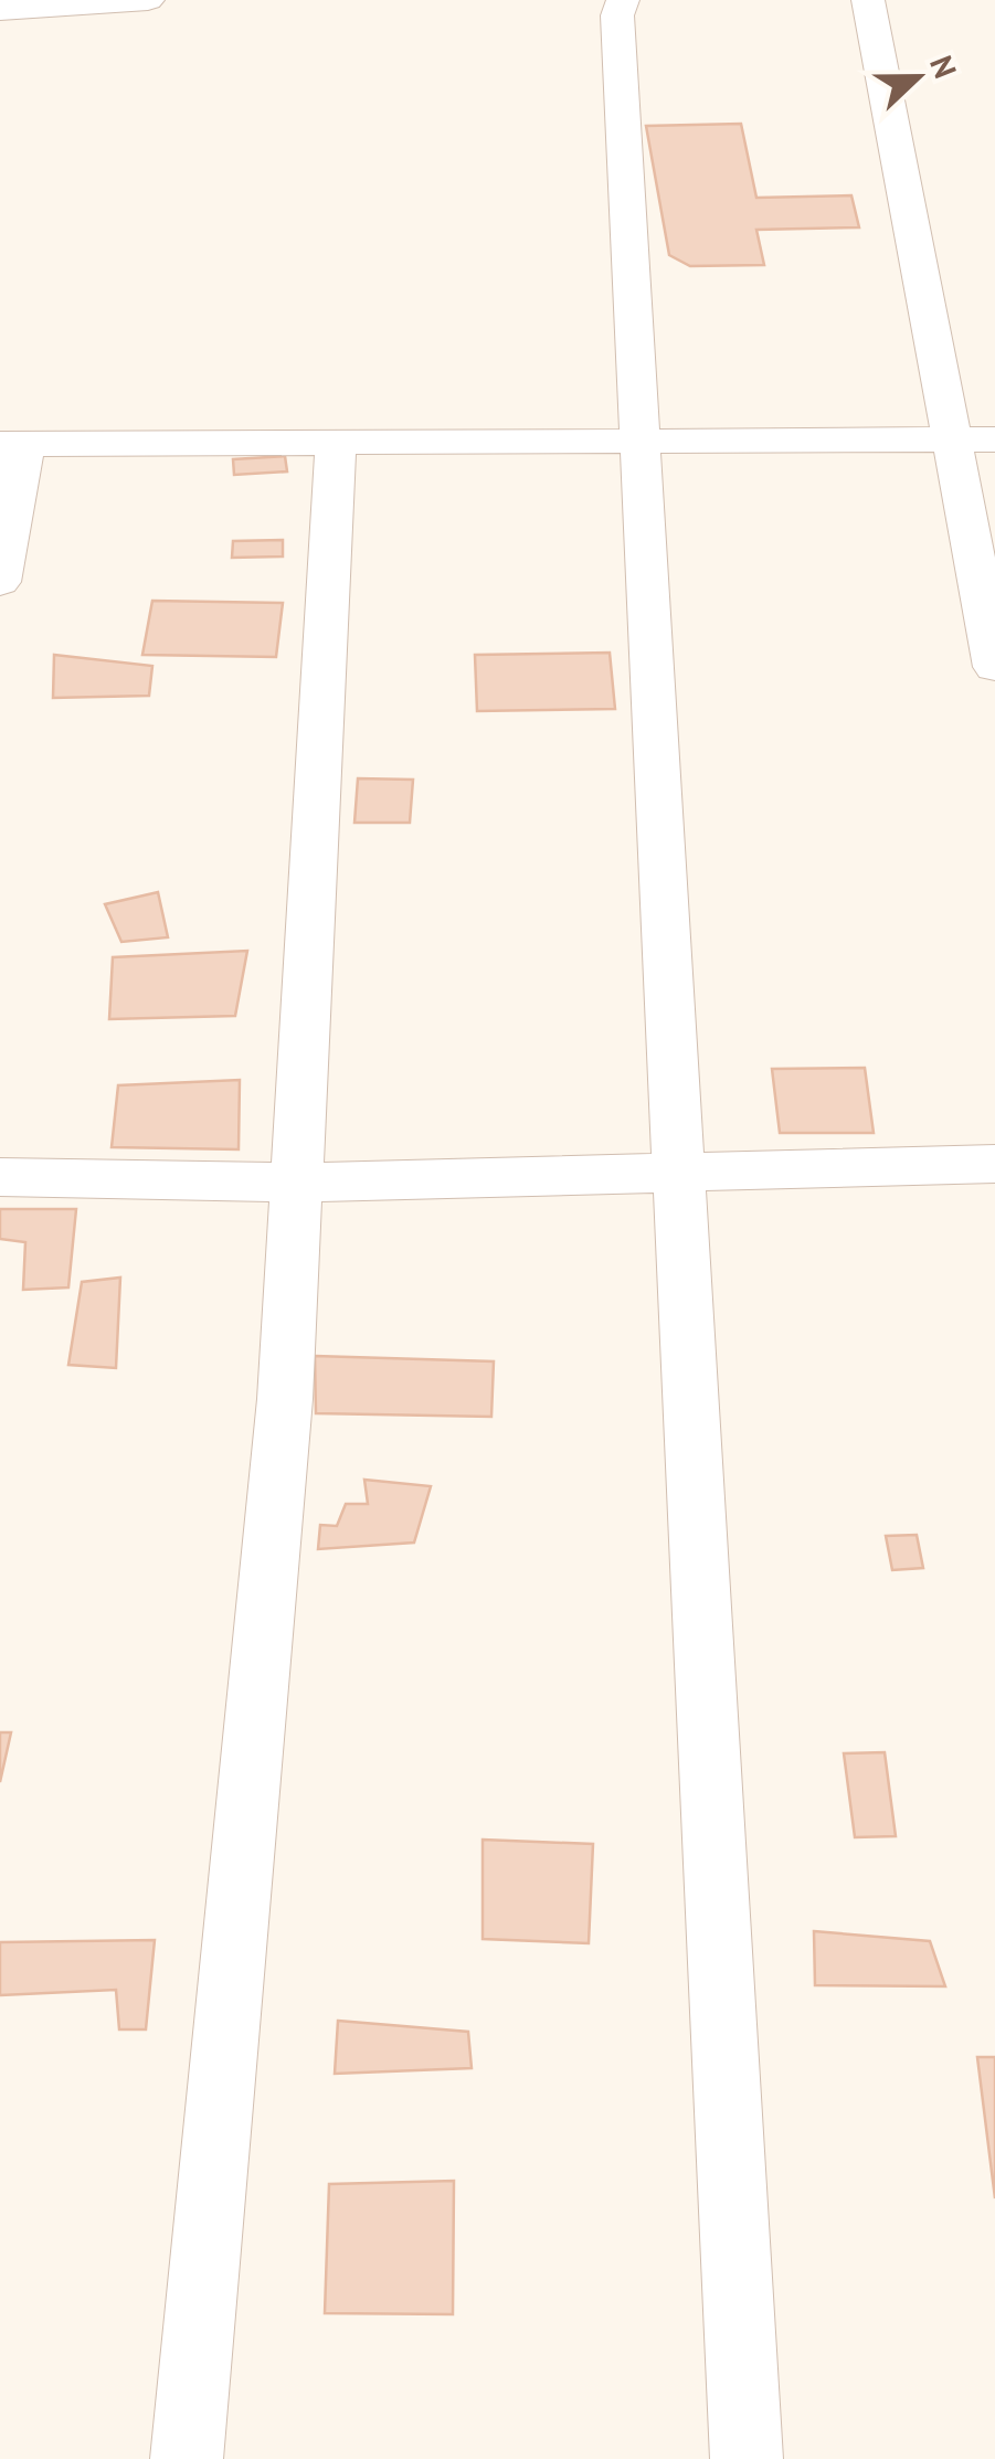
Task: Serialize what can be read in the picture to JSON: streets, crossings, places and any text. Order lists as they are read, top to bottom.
{
  "north": "right"
}
